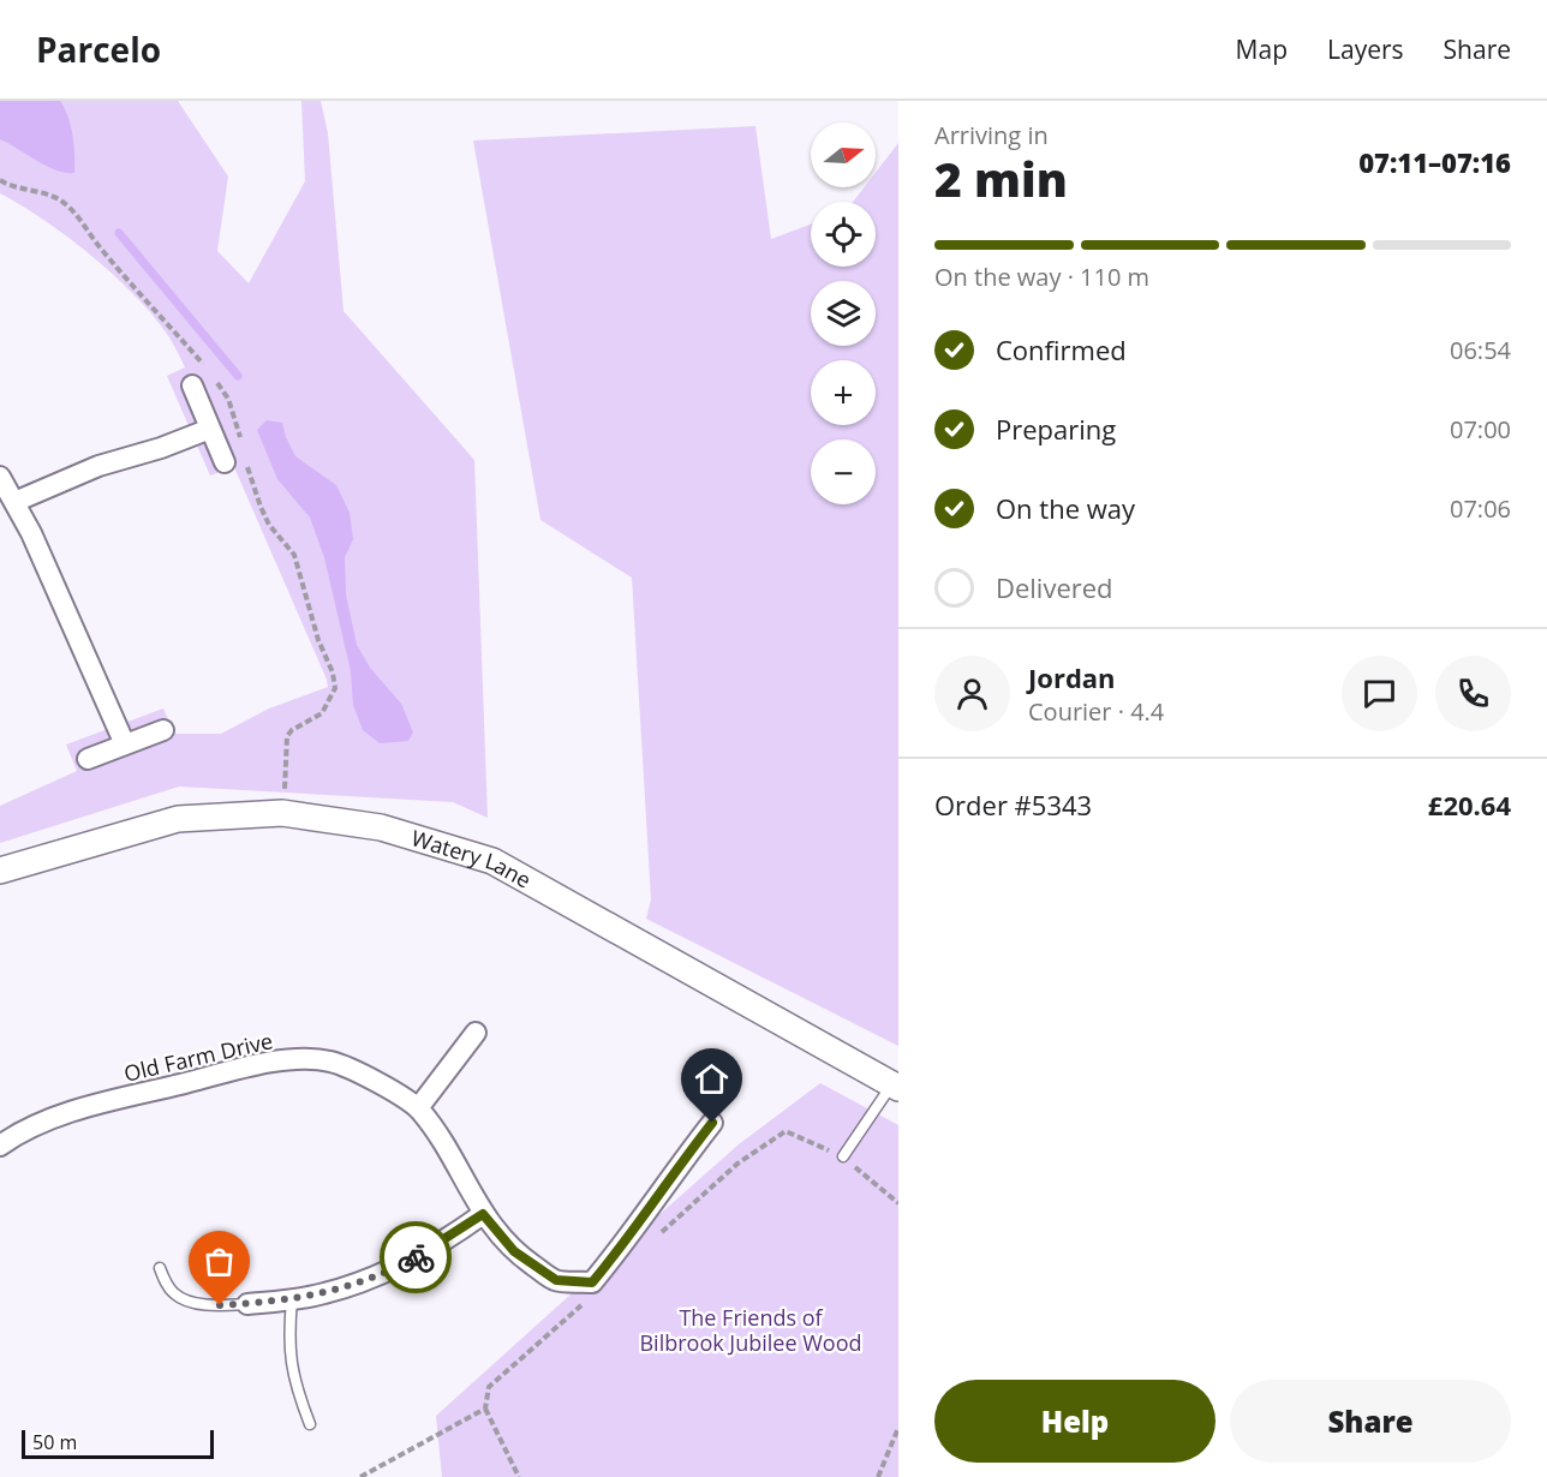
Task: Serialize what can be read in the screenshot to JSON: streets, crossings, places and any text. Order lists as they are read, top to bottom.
{
  "streets": {
    "street": ["Watery Lane", "Old Farm Drive"]
  },
  "parks": ["The Friends of Bilbrook Jubilee Wood"],
  "scale_bar": "50 m",
  "north": "right",
  "page": {
    "header": "Parcelo",
    "nav": ["Map", "Layers", "Share"],
    "heading": ["2 min", "Arriving in", "07:11–07:16"],
    "panel": [
      "Jordan",
      "Courier · 4.4",
      "Order #5343",
      "£20.64"
    ],
    "map_buttons": ["+", "−"],
    "bar": "On the way · 110 m",
    "list": [
      ["Confirmed", "06:54"],
      ["Preparing", "07:00"],
      ["On the way", "07:06"],
      "Delivered"
    ],
    "buttons": ["Help", "Share"],
    "scale": "50 m"
  }
}
